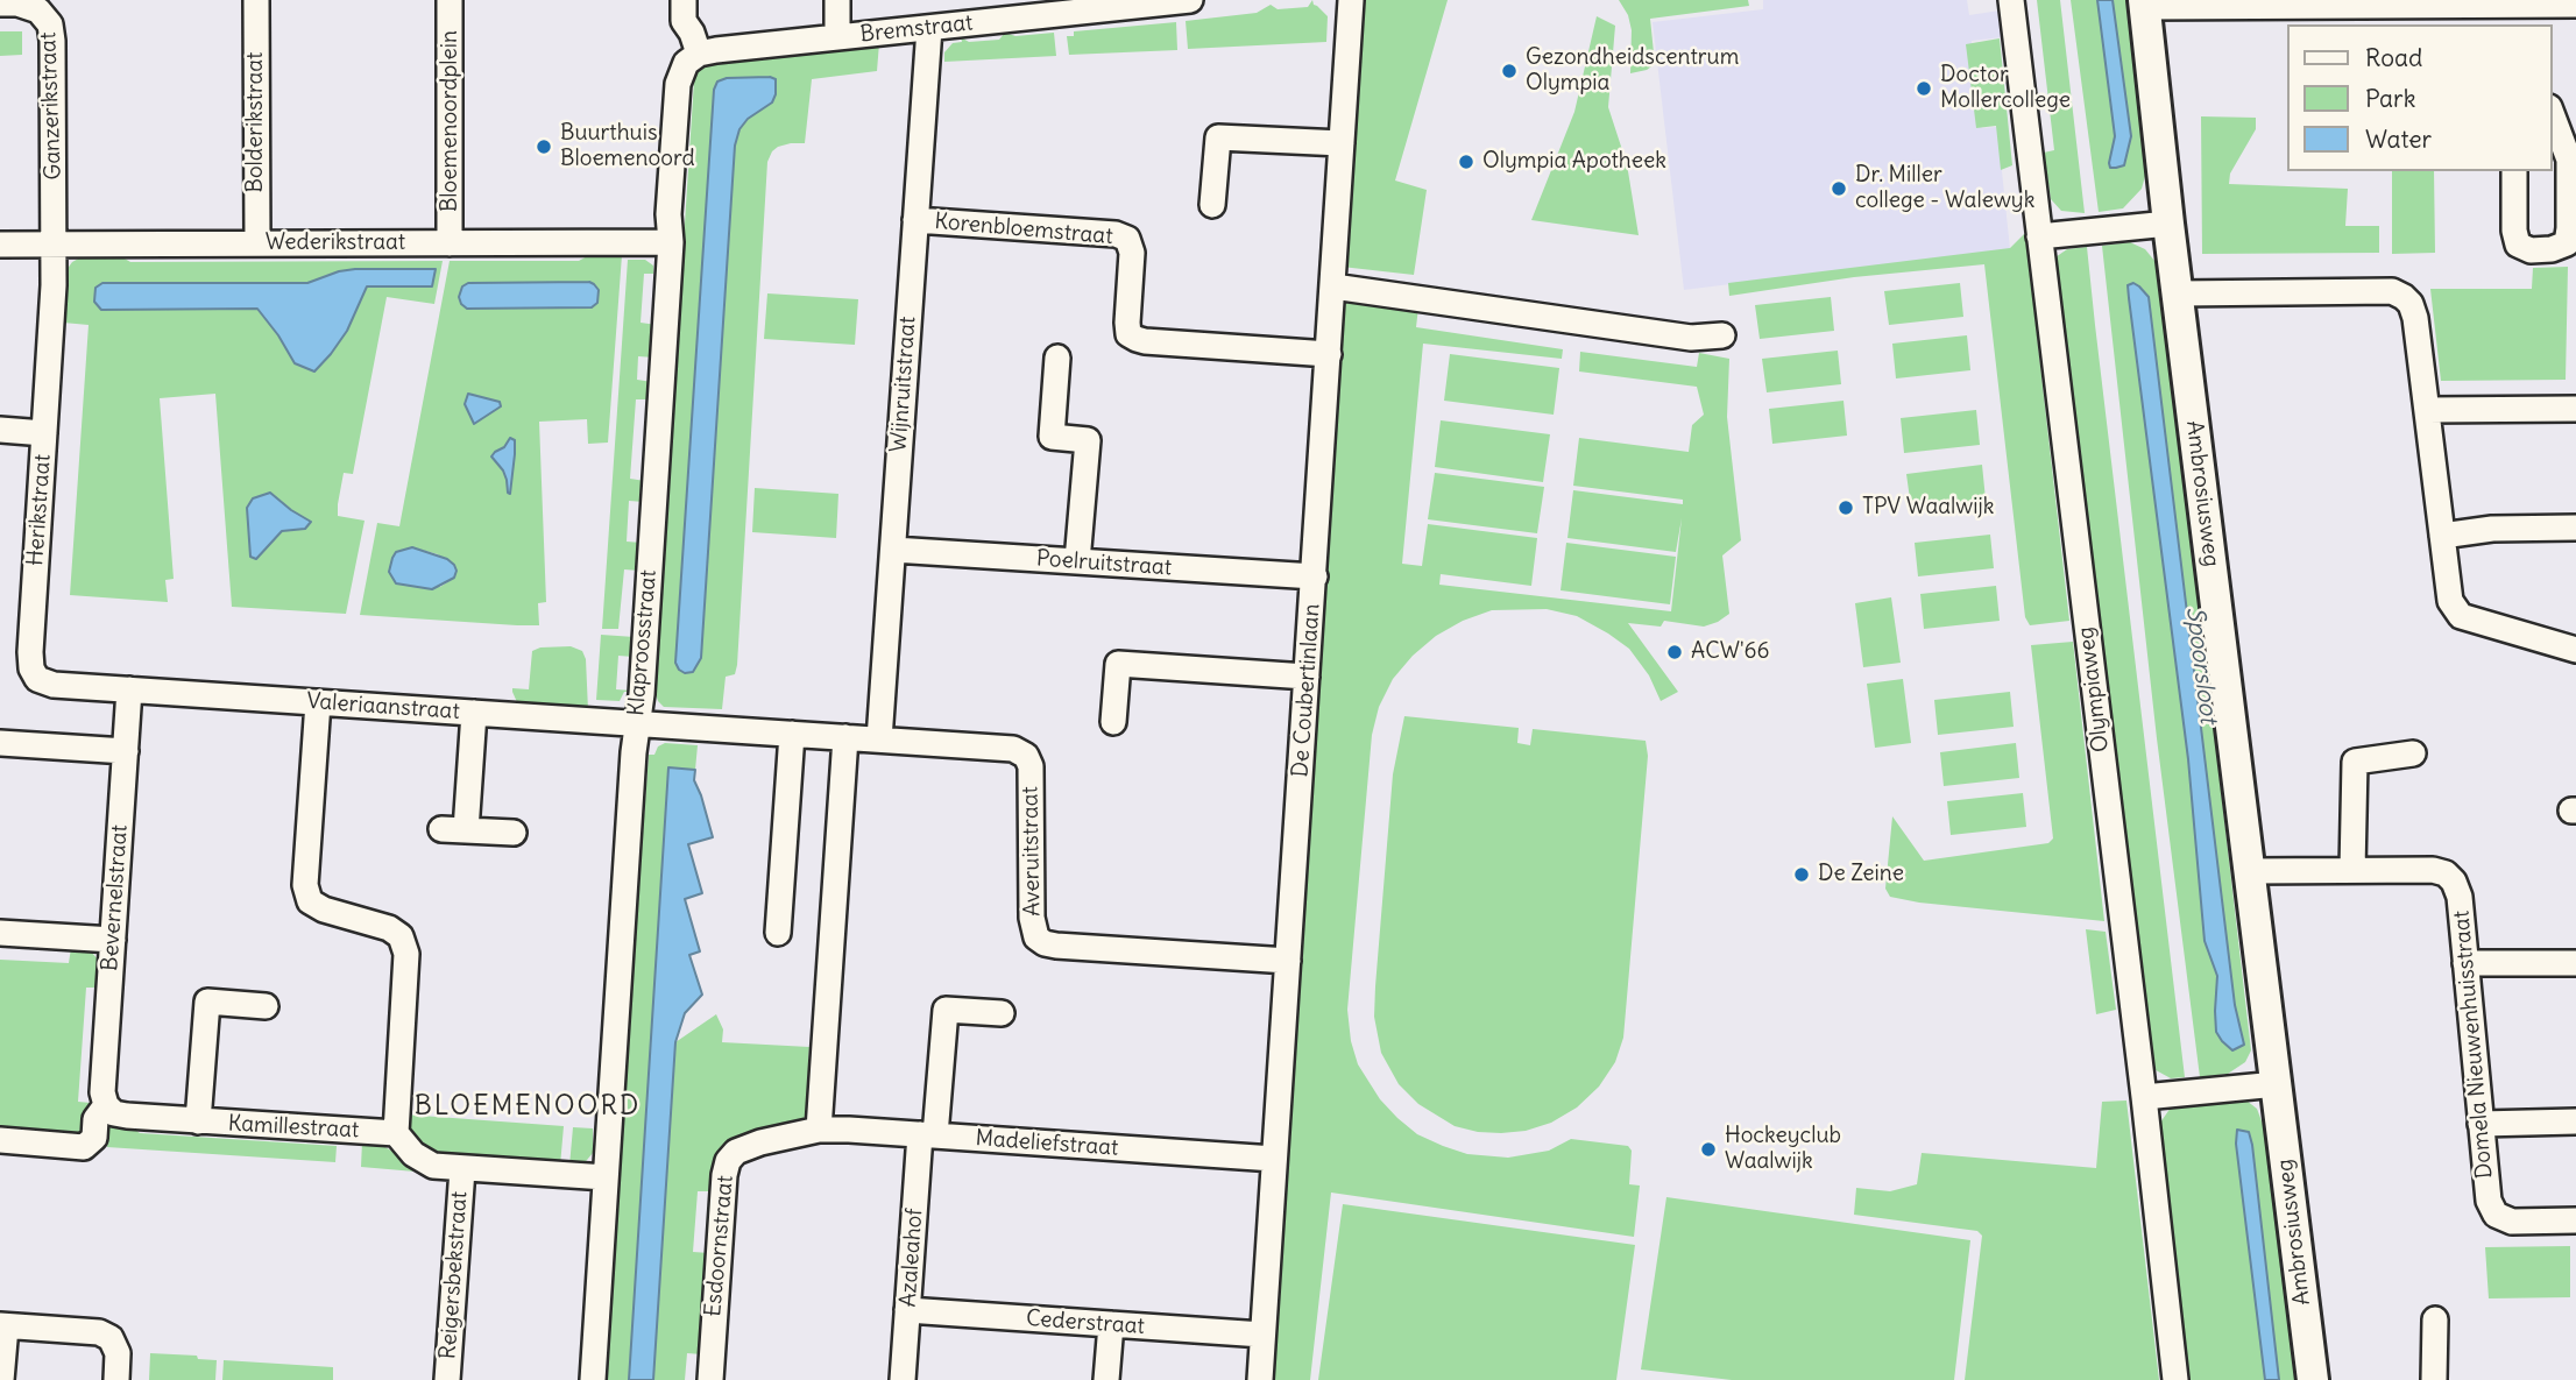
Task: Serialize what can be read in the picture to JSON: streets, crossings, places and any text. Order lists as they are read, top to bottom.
{
  "streets": {
    "main road": ["Ambrosiusweg"],
    "street": [
      "Bremstraat",
      "Ganzerikstraat",
      "Bloemenoordplein",
      "Bolderikstraat",
      "Korenbloemstraat",
      "Wederikstraat",
      "Wijnruitstraat",
      "Herikstraat",
      "Poelruitstraat",
      "Klaproosstraat",
      "Olympiaweg",
      "De Coubertinlaan",
      "Valeriaanstraat",
      "Averuitstraat",
      "Bevernelstraat",
      "Domela Nieuwenhuisstraat",
      "Kamillestraat",
      "Madeliefstraat",
      "Esdoornstraat",
      "Azaleahof",
      "Reigersbekstraat",
      "Cederstraat"
    ]
  },
  "crossings": [
    ["Bremstraat", "Wijnruitstraat"],
    ["Ganzerikstraat", "Wederikstraat"],
    ["Ganzerikstraat", "Herikstraat"],
    ["Bloemenoordplein", "Wederikstraat"],
    ["Bolderikstraat", "Wederikstraat"],
    ["Korenbloemstraat", "Wijnruitstraat"],
    ["Korenbloemstraat", "De Coubertinlaan"],
    ["Wederikstraat", "Herikstraat"],
    ["Wederikstraat", "Klaproosstraat"],
    ["Wijnruitstraat", "Poelruitstraat"],
    ["Wijnruitstraat", "Averuitstraat"],
    ["Ambrosiusweg", "Domela Nieuwenhuisstraat"],
    ["Herikstraat", "Valeriaanstraat"],
    ["Herikstraat", "Bevernelstraat"],
    ["Poelruitstraat", "De Coubertinlaan"],
    ["Klaproosstraat", "Valeriaanstraat"],
    ["Klaproosstraat", "Averuitstraat"],
    ["De Coubertinlaan", "Averuitstraat"],
    ["De Coubertinlaan", "Madeliefstraat"],
    ["De Coubertinlaan", "Cederstraat"],
    ["Valeriaanstraat", "Averuitstraat"],
    ["Valeriaanstraat", "Bevernelstraat"],
    ["Bevernelstraat", "Kamillestraat"],
    ["Madeliefstraat", "Esdoornstraat"],
    ["Madeliefstraat", "Azaleahof"],
    ["Azaleahof", "Cederstraat"]
  ],
  "districts": ["BLOEMENOORD"],
  "water": ["Spoorsloot"],
  "places": [
    "Gezondheidscentrum Olympia",
    "Doctor Mollercollege",
    "Buurthuis Bloemenoord",
    "Olympia Apotheek",
    "Dr. Miller college - Walewyk",
    "TPV Waalwijk",
    "ACW'66",
    "De Zeine",
    "Hockeyclub Waalwijk"
  ],
  "legend": ["Road", "Park", "Water"]
}
